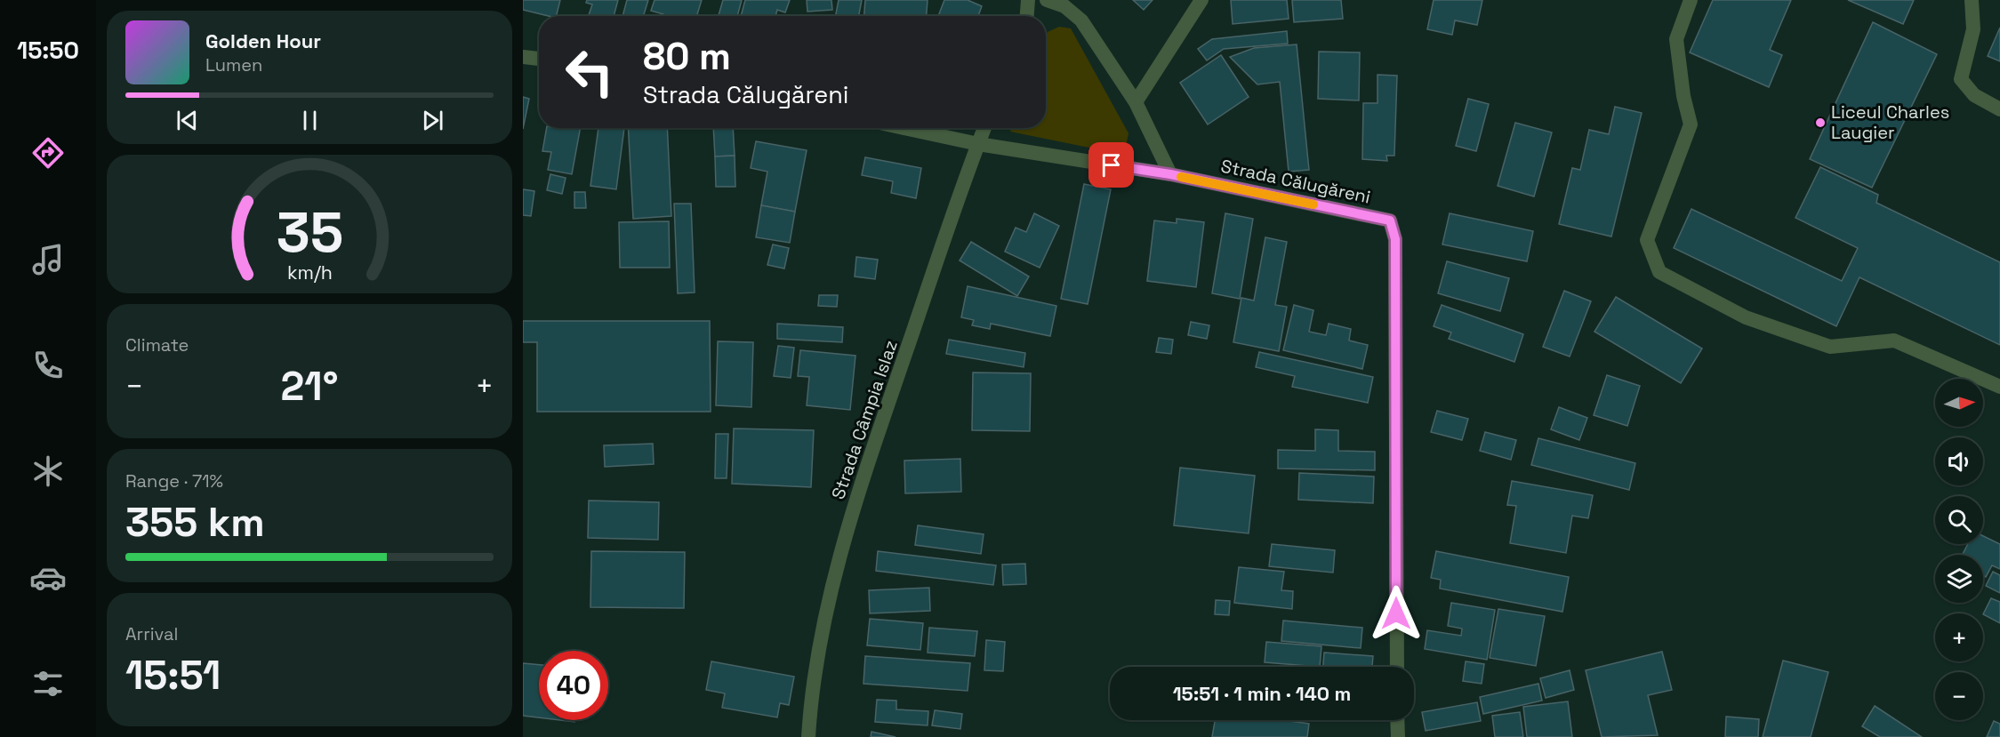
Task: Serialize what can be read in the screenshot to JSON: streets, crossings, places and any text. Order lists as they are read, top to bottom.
{
  "streets": {
    "street": ["Strada Călugăreni", "Strada Câmpia Islaz"]
  },
  "crossings": [
    ["Strada Călugăreni", "Strada Câmpia Islaz"]
  ],
  "places": ["Liceul Charles Laugier"],
  "north": "right",
  "page": {
    "tabs": "15:50",
    "turn": ["80 m", "Strada Călugăreni"],
    "song": ["Golden Hour", "Lumen"],
    "tile": [
      "Climate",
      ["Range · 71%", "355 km"],
      ["Arrival", "15:51"]
    ],
    "heat": ["−", "21°", "+"],
    "map_buttons": ["+", "−"],
    "limit": "40",
    "trip": "15:51 · 1 min · 140 m",
    "gauge": ["35", "km/h"]
  }
}
